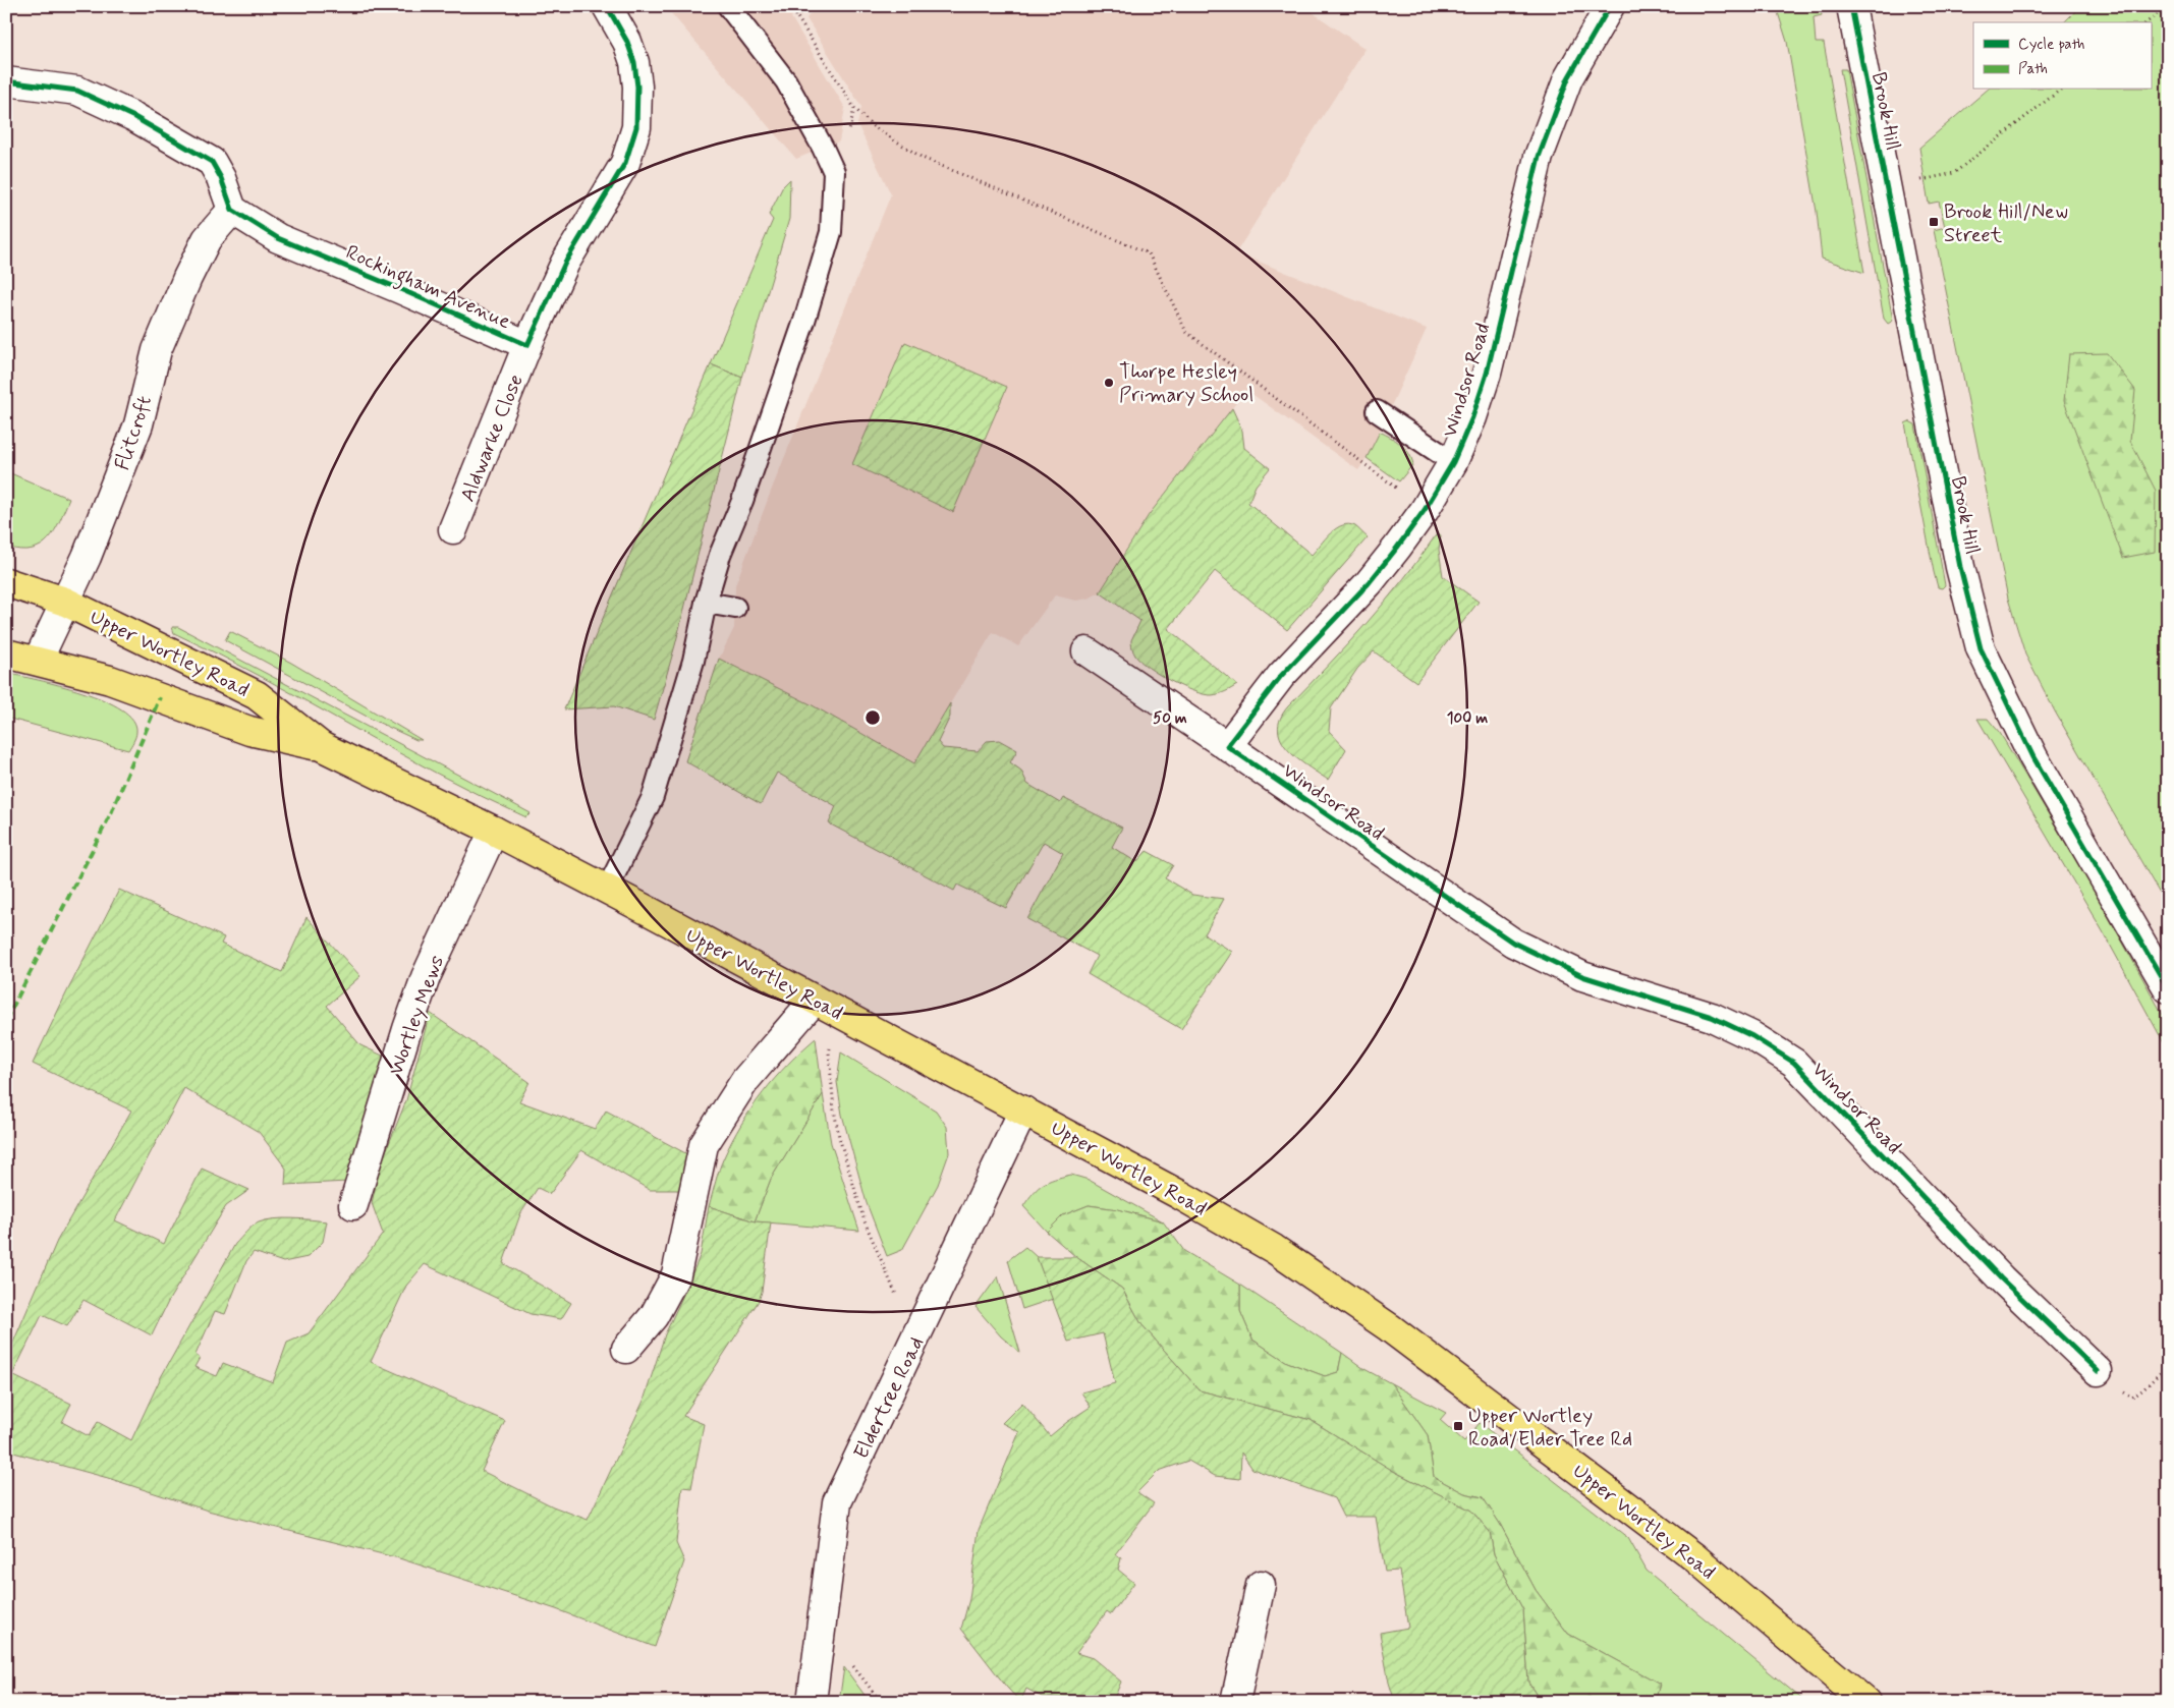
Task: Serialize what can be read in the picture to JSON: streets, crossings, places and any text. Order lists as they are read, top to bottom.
{
  "streets": {
    "main road": ["Upper Wortley Road"],
    "street": [
      "Brook Hill",
      "Rockingham Avenue",
      "Windsor Road",
      "Flitcroft",
      "Aldwarke Close",
      "Wortley Mews",
      "Eldertree Road"
    ]
  },
  "crossings": [
    ["Rockingham Avenue", "Flitcroft"],
    ["Rockingham Avenue", "Aldwarke Close"],
    ["Flitcroft", "Upper Wortley Road"],
    ["Upper Wortley Road", "Wortley Mews"],
    ["Upper Wortley Road", "Eldertree Road"]
  ],
  "places": {
    "transit": ["Brook Hill/New Street", "Upper Wortley Road/Elder Tree Rd"],
    "other": ["Thorpe Hesley Primary School"]
  },
  "legend": ["Cycle path", "Path"],
  "rings": ["50 m", "100 m"]
}
